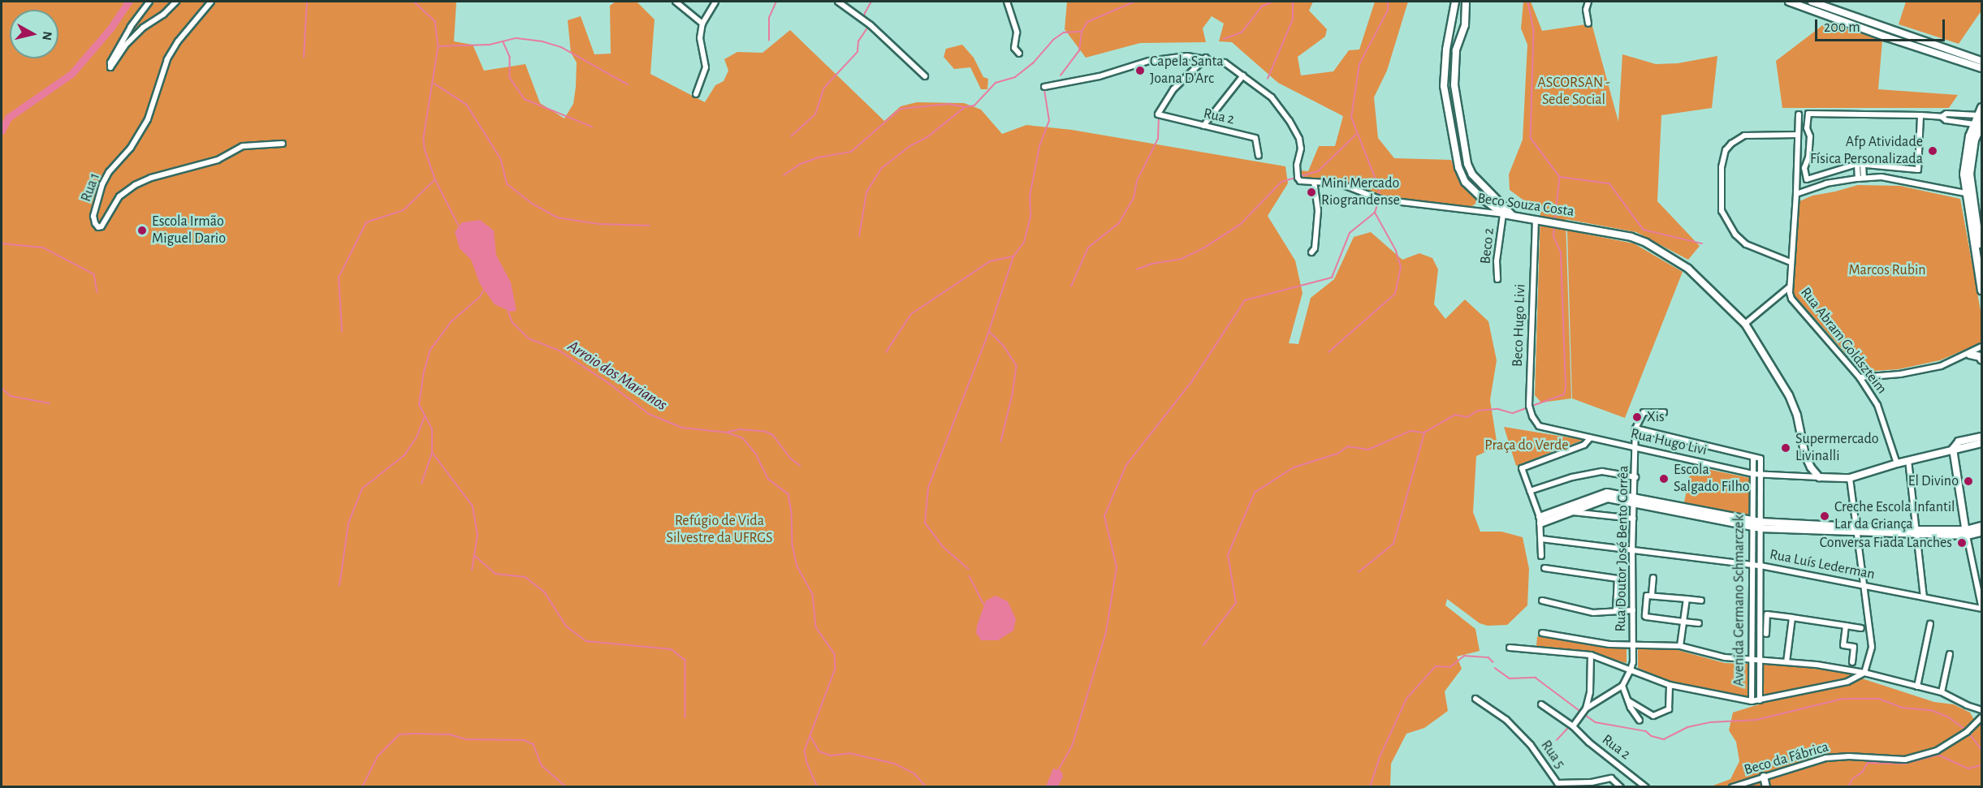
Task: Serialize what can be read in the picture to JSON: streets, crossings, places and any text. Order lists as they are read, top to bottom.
{
  "streets": {
    "street": [
      "Rua 2",
      "Rua 1",
      "Beco Souza Costa",
      "Beco 2",
      "Beco Hugo Livi",
      "Rua Abram Goldszteim",
      "Rua Hugo Livi",
      "Rua Doutor José Bento Corrêa",
      "Rua Luís Lederman",
      "Avenida Germano Schmarczek",
      "Rua 5",
      "Beco da Fábrica"
    ]
  },
  "crossings": [
    ["Beco Souza Costa", "Beco 2"],
    ["Beco Souza Costa", "Beco Hugo Livi"],
    ["Beco Souza Costa", "Rua Hugo Livi"],
    ["Beco Hugo Livi", "Rua Hugo Livi"],
    ["Rua Hugo Livi", "Rua Doutor José Bento Corrêa"],
    ["Rua Hugo Livi", "Avenida Germano Schmarczek"],
    ["Rua Doutor José Bento Corrêa", "Rua Luís Lederman"],
    ["Rua Luís Lederman", "Avenida Germano Schmarczek"]
  ],
  "water": ["Arroio dos Marianos"],
  "parks": [
    "ASCORSAN - Sede Social",
    "Marcos Rubin",
    "Praça do Verde",
    "Refúgio de Vida Silvestre da UFRGS"
  ],
  "places": [
    "Capela Santa Joana D'Arc",
    "Afp Atividade Física Personalizada",
    "Mini Mercado Riograndense",
    "Escola Irmão Miguel Dario",
    "Xis",
    "Supermercado Livinalli",
    "Escola Salgado Filho",
    "El Divino",
    "Creche Escola Infantil Lar da Criança",
    "Conversa Fiada Lanches"
  ],
  "scale_bar": "200 m",
  "north": "right"
}
